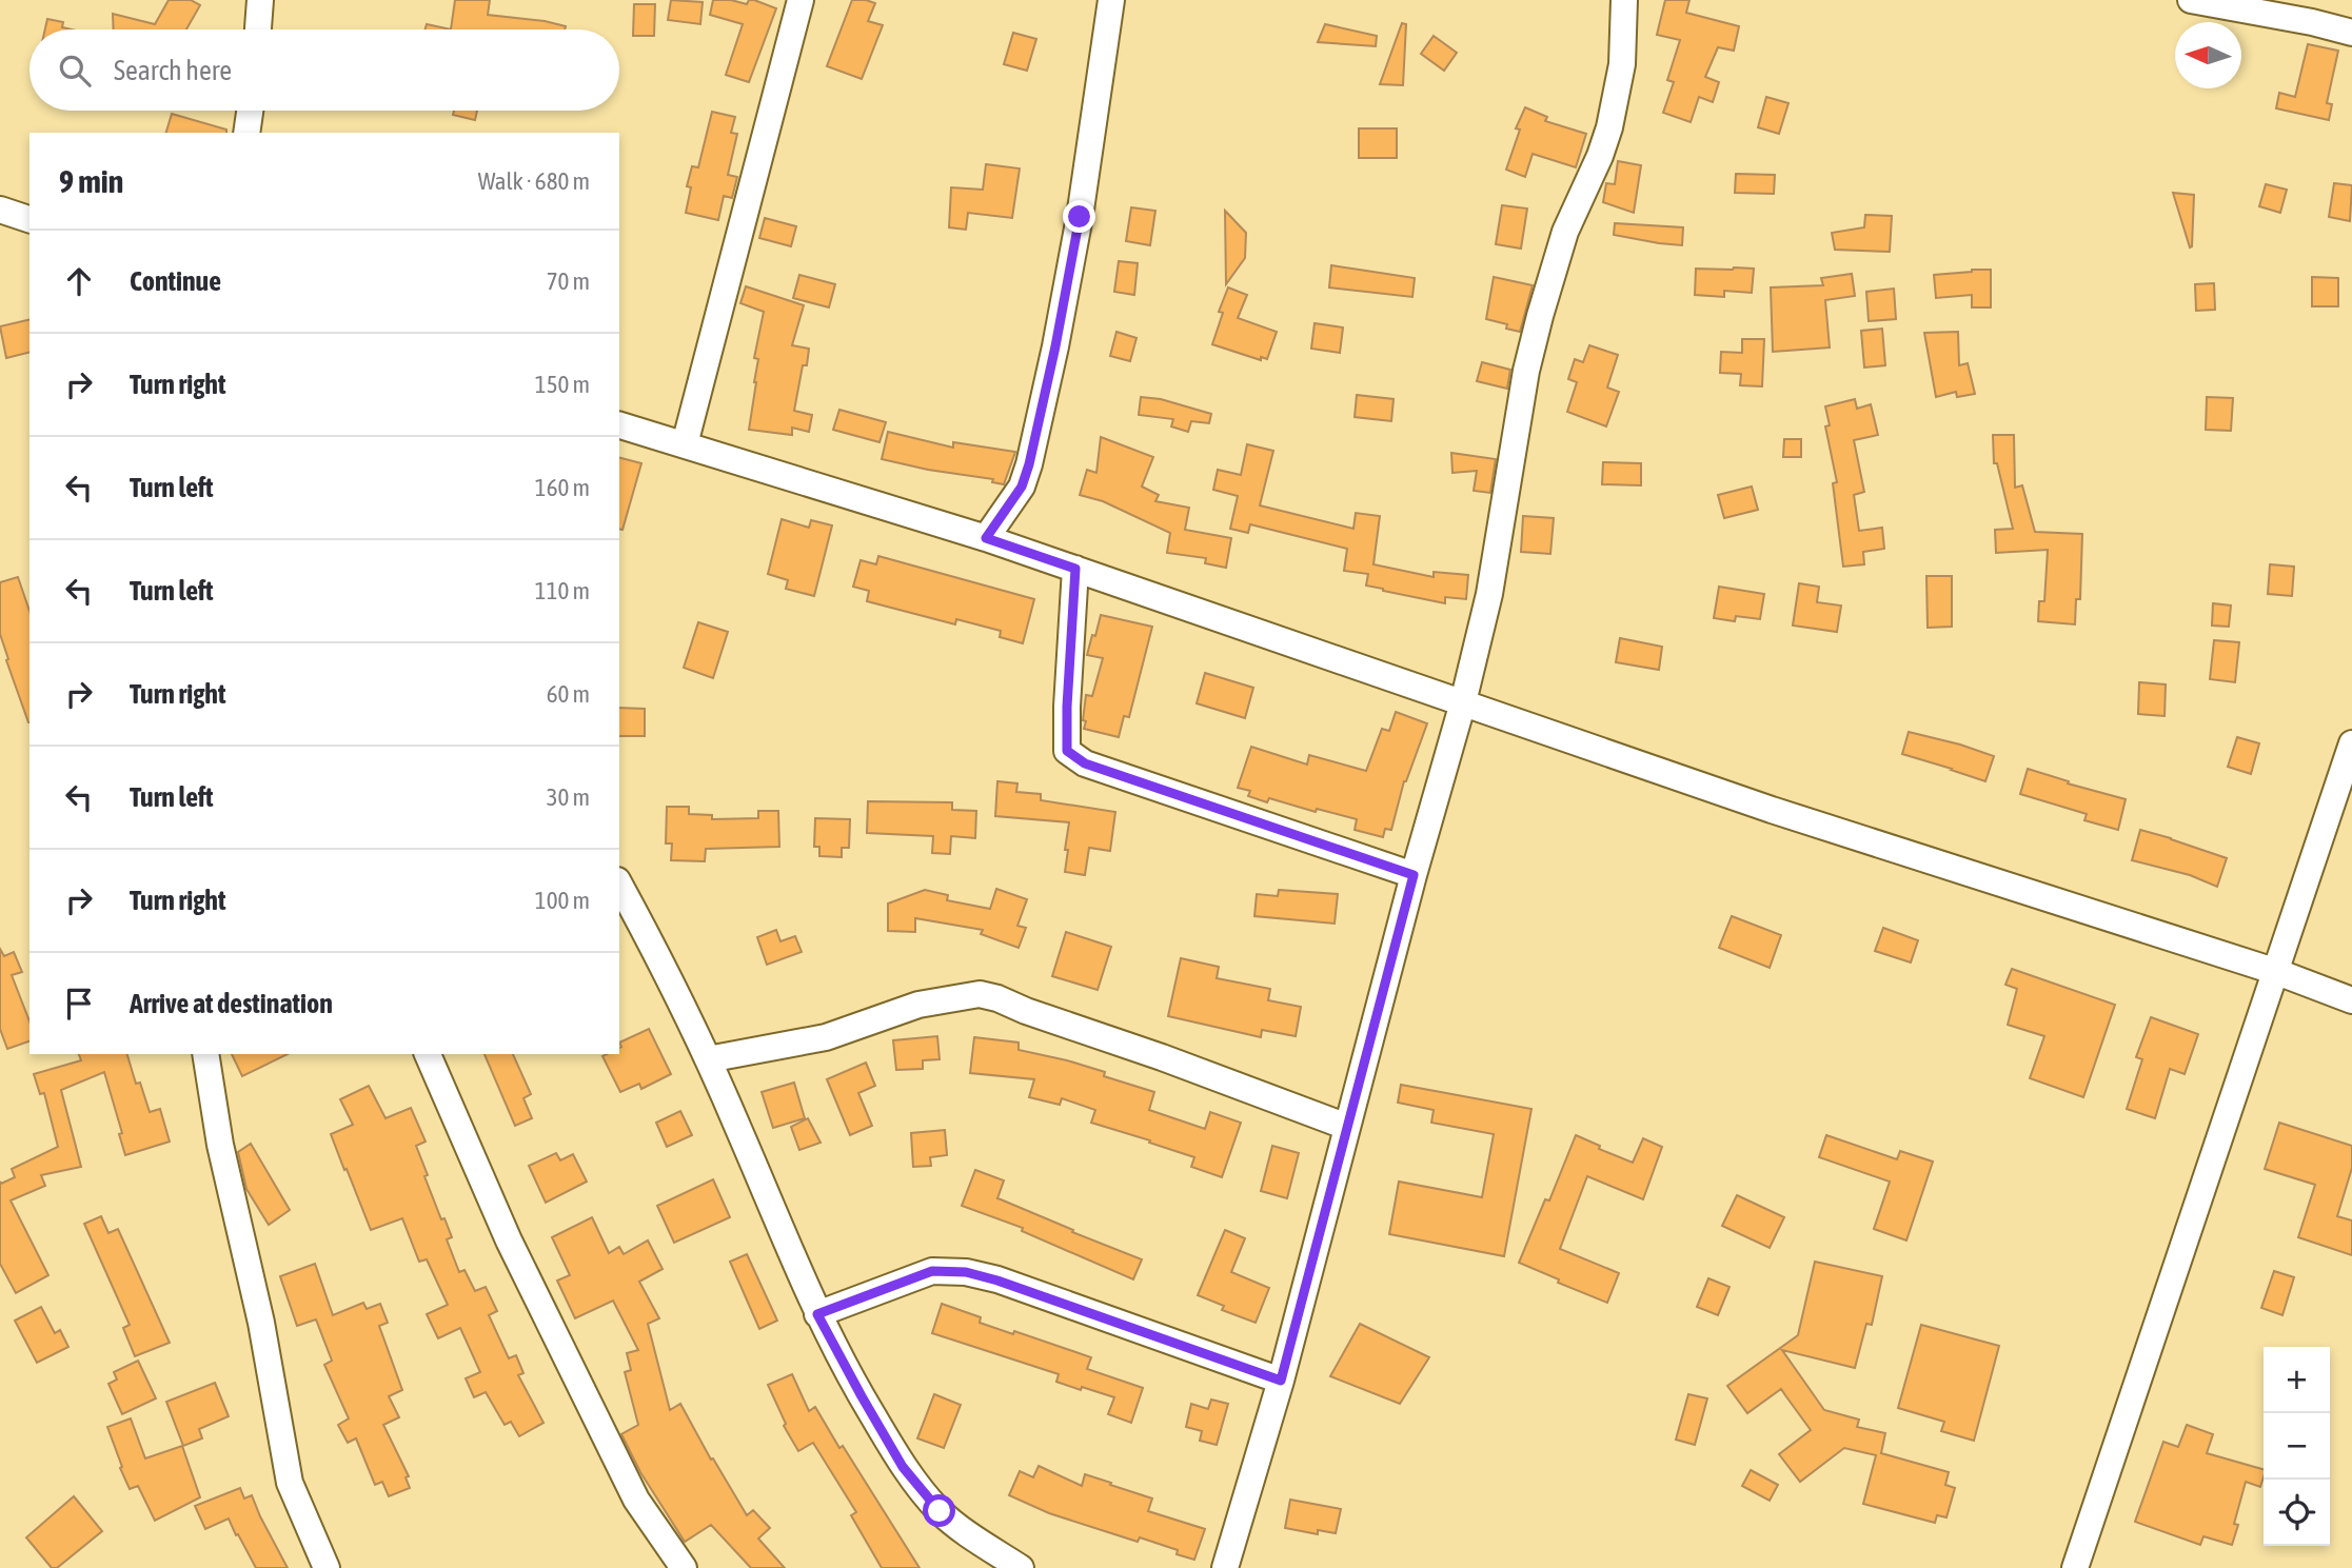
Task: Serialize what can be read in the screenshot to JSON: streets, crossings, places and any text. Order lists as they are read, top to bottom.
{
  "north": "left",
  "page": {
    "search": "Search here",
    "heading": ["9 min", "Walk · 680 m"],
    "list": [
      ["Continue", "70 m"],
      ["Turn right", "150 m"],
      ["Turn left", "160 m"],
      ["Turn left", "110 m"],
      ["Turn right", "60 m"],
      ["Turn left", "30 m"],
      ["Turn right", "100 m"],
      "Arrive at destination"
    ],
    "map_buttons": ["+", "−"]
  }
}
